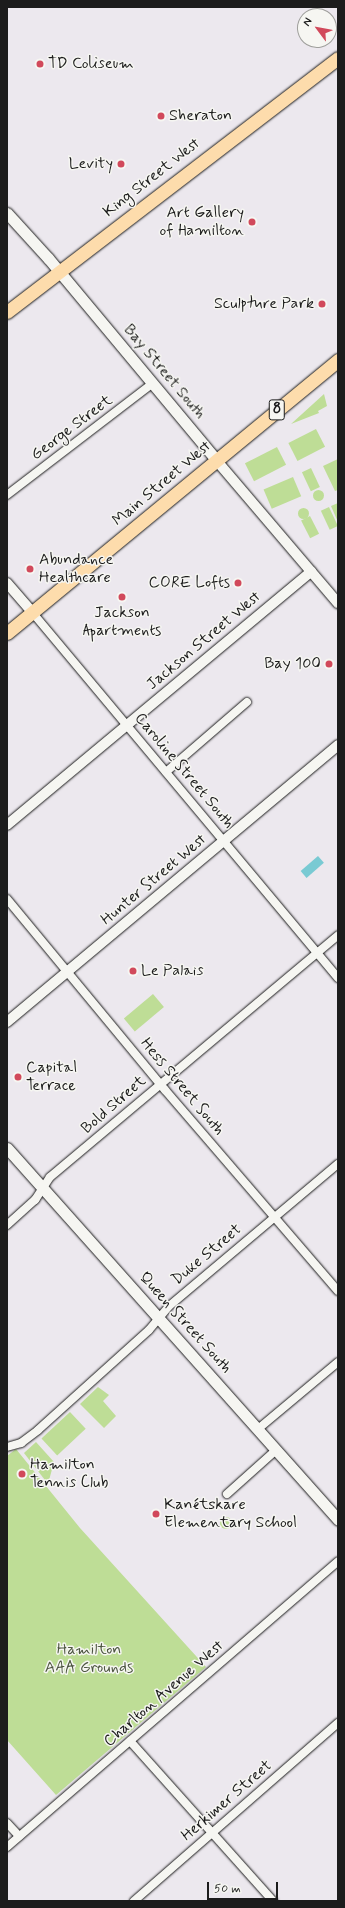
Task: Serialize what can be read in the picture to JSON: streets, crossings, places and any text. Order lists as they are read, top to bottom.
{
  "streets": {
    "main road": [
      "King Street West",
      "Bay Street South",
      "8",
      "Main Street West",
      "Queen Street South"
    ],
    "street": [
      "George Street",
      "Jackson Street West",
      "Caroline Street South",
      "Hunter Street West",
      "Hess Street South",
      "Bold Street",
      "Duke Street",
      "Charlton Avenue West",
      "Herkimer Street"
    ]
  },
  "crossings": [
    ["King Street West", "Bay Street South"],
    ["Bay Street South", "George Street"],
    ["Bay Street South", "Main Street West"],
    ["Bay Street South", "Jackson Street West"],
    ["Main Street West", "Caroline Street South"],
    ["Jackson Street West", "Caroline Street South"],
    ["Caroline Street South", "Hunter Street West"],
    ["Caroline Street South", "Bold Street"],
    ["Hunter Street West", "Hess Street South"],
    ["Hess Street South", "Bold Street"],
    ["Hess Street South", "Duke Street"],
    ["Bold Street", "Queen Street South"],
    ["Duke Street", "Queen Street South"]
  ],
  "parks": ["Hamilton AAA Grounds"],
  "places": [
    "TD Coliseum",
    "Sheraton",
    "Levity",
    "Art Gallery of Hamilton",
    "Sculpture Park",
    "Abundance Healthcare",
    "CORE Lofts",
    "Jackson Apartments",
    "Bay 100",
    "Le Palais",
    "Capital Terrace",
    "Hamilton Tennis Club",
    "Kanétskare Elementary School"
  ],
  "scale_bar": "50 m",
  "north": "top left"
}
